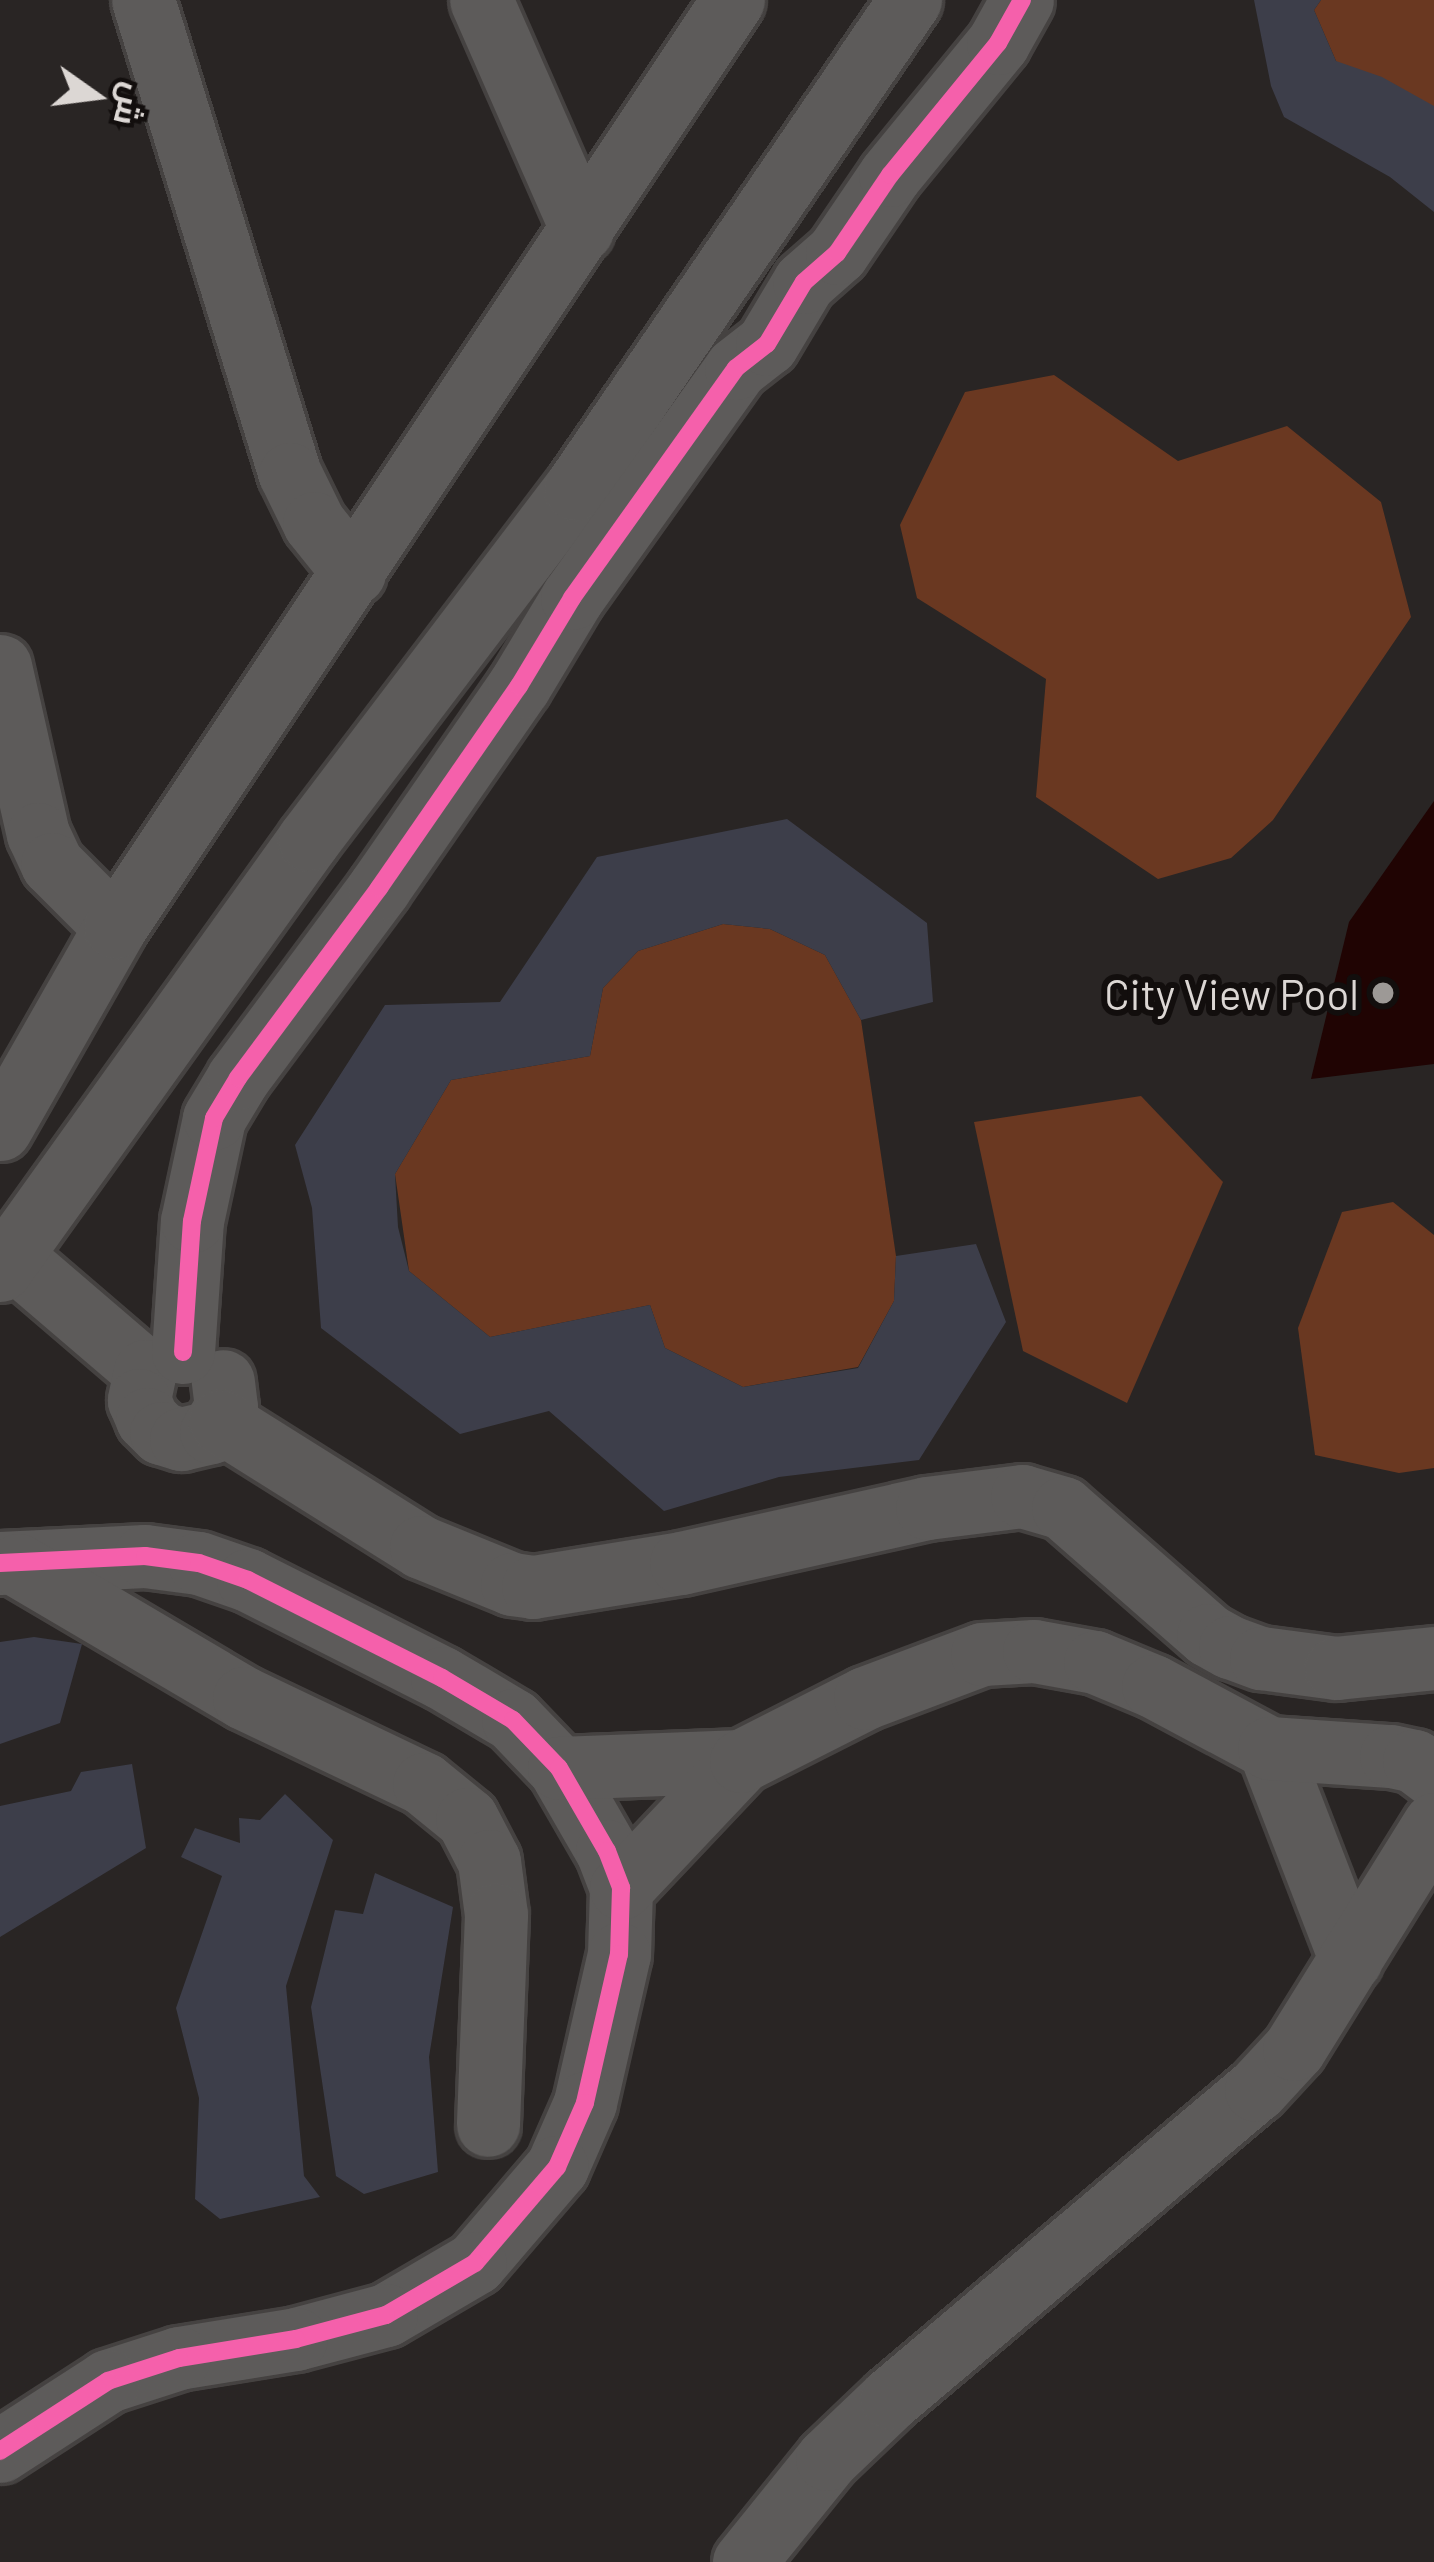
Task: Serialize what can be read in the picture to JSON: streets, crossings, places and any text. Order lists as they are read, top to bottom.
{
  "places": ["City View Pool"],
  "north": "right"
}
